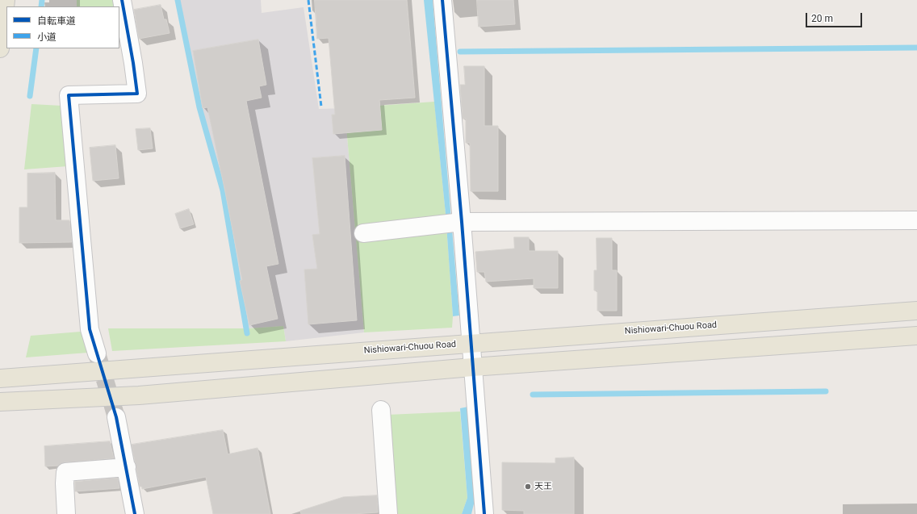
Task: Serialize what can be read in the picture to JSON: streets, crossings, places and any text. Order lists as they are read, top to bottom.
{
  "streets": {
    "main road": ["Nishiowari-Chuou Road"]
  },
  "places": ["天王"],
  "legend": ["自転車道", "小道"],
  "scale_bar": "20 m"
}
